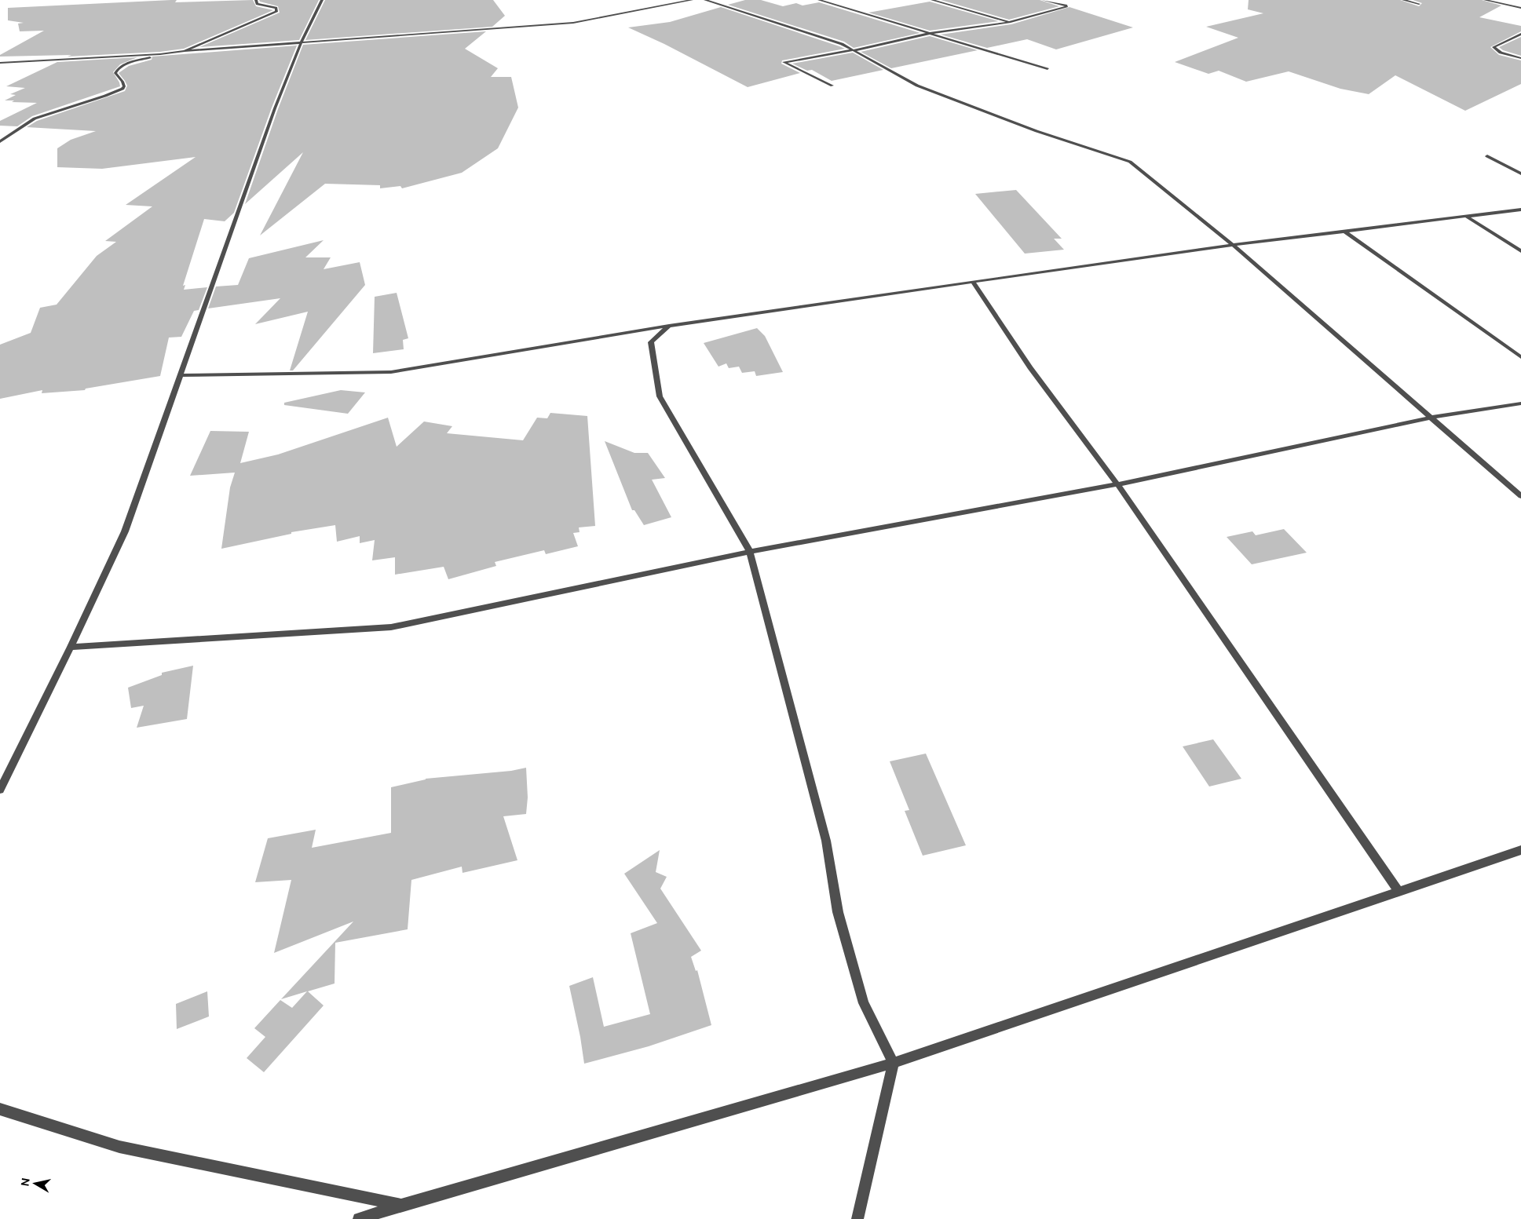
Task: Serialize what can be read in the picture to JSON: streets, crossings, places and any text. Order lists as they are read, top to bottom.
{
  "north": "left"
}
